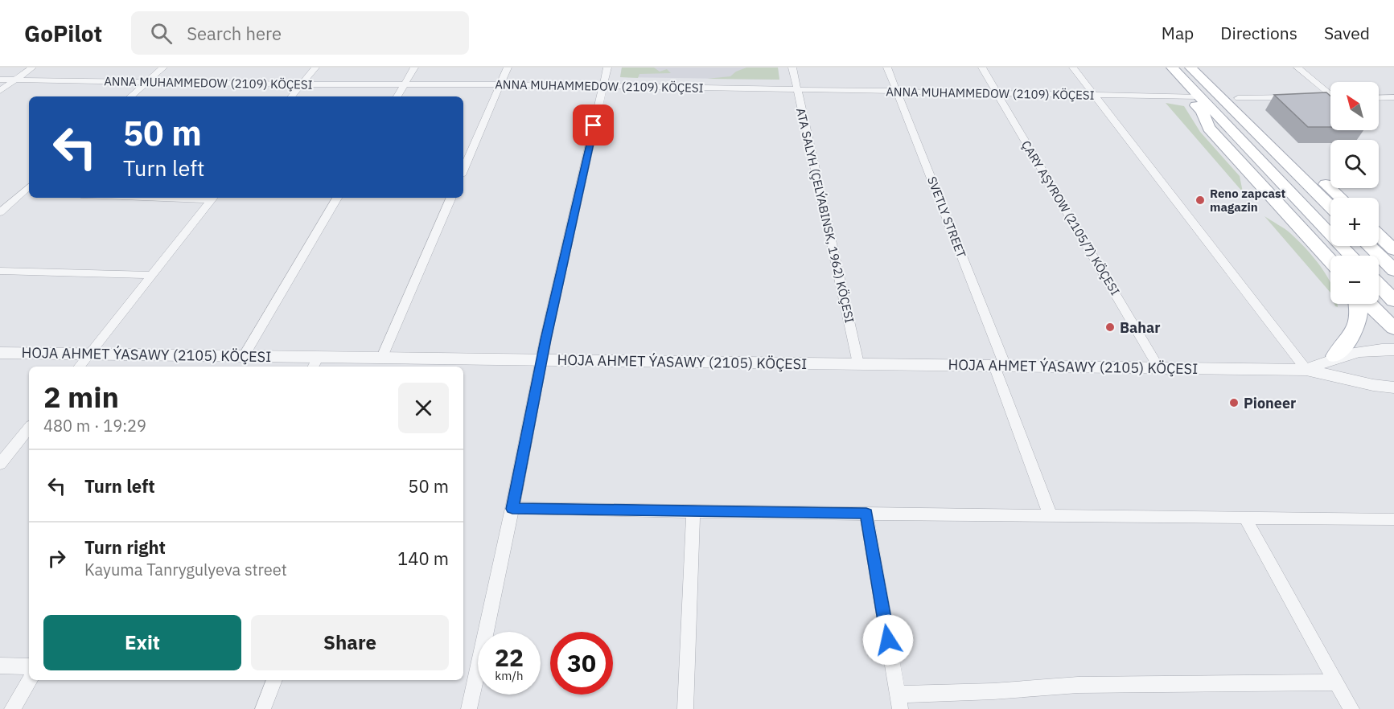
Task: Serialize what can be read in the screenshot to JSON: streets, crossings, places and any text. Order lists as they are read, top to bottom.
{
  "streets": {
    "street": [
      "ANNA MUHAMMEDOW (2109) KÖÇESI",
      "ATA SALYH (ÇELÝABINSK, 1962) KÖÇESI",
      "SVETLY STREET",
      "ÇARY AŞYROW (2105/7) KÖÇESI",
      "HOJA AHMET ÝASAWY (2105) KÖÇESI"
    ]
  },
  "crossings": [
    ["ANNA MUHAMMEDOW (2109) KÖÇESI", "ATA SALYH (ÇELÝABINSK, 1962) KÖÇESI"],
    ["ANNA MUHAMMEDOW (2109) KÖÇESI", "SVETLY STREET"],
    ["ANNA MUHAMMEDOW (2109) KÖÇESI", "ÇARY AŞYROW (2105/7) KÖÇESI"],
    ["ATA SALYH (ÇELÝABINSK, 1962) KÖÇESI", "HOJA AHMET ÝASAWY (2105) KÖÇESI"],
    ["SVETLY STREET", "HOJA AHMET ÝASAWY (2105) KÖÇESI"],
    ["ÇARY AŞYROW (2105/7) KÖÇESI", "HOJA AHMET ÝASAWY (2105) KÖÇESI"]
  ],
  "places": ["Reno zapcast magazin", "Bahar", "Pioneer"],
  "north": "top left",
  "page": {
    "header": "GoPilot",
    "search": "Search here",
    "nav": ["Map", "Directions", "Saved"],
    "map_buttons": ["+", "−"],
    "turn": ["50 m", "Turn left"],
    "heading": ["2 min", "480 m · 19:29"],
    "list": [
      {
        "name": "Turn left",
        "value": "50 m"
      },
      {
        "name": "Turn right",
        "note": "Kayuma Tanrygulyeva street",
        "value": "140 m"
      }
    ],
    "buttons": ["Exit", "Share"],
    "speed": "22 km/h",
    "limit": "30"
  }
}
